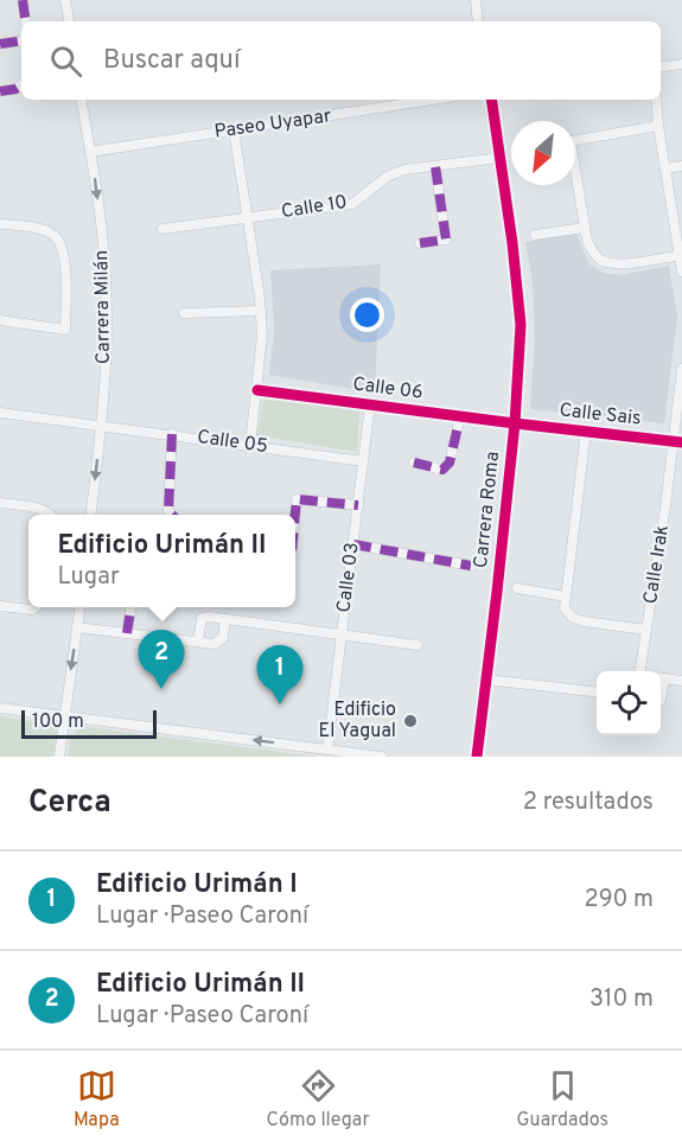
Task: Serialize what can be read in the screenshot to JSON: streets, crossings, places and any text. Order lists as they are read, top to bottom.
{
  "streets": {
    "street": [
      "Paseo Uyapar",
      "Calle 10",
      "Carrera Milán",
      "Calle 06",
      "Calle Sais",
      "Calle 05",
      "Carrera Roma",
      "Calle Irak",
      "Calle 03"
    ]
  },
  "crossings": [
    ["Paseo Uyapar", "Carrera Milán"],
    ["Calle 10", "Carrera Roma"],
    ["Carrera Milán", "Calle 05"],
    ["Calle 06", "Calle Sais"],
    ["Calle 06", "Carrera Roma"],
    ["Calle 06", "Calle 03"],
    ["Calle Sais", "Carrera Roma"],
    ["Calle Sais", "Calle Irak"],
    ["Calle 05", "Calle 03"]
  ],
  "one_way": ["Carrera Milán"],
  "places": ["Edificio El Yagual"],
  "scale_bar": "100 m",
  "north": "bottom left",
  "page": {
    "search": "Buscar aquí",
    "popup": ["Edificio Urimán II", "Lugar"],
    "pins": ["2", "1"],
    "scale": "100 m",
    "heading": ["Cerca", "2 resultados"],
    "list": [
      {
        "mark": "1",
        "name": "Edificio Urimán I",
        "note": "Lugar · Paseo Caroní",
        "value": "290 m"
      },
      {
        "mark": "2",
        "name": "Edificio Urimán II",
        "note": "Lugar · Paseo Caroní",
        "value": "310 m"
      }
    ],
    "nav": ["Mapa", "Cómo llegar", "Guardados"]
  }
}
